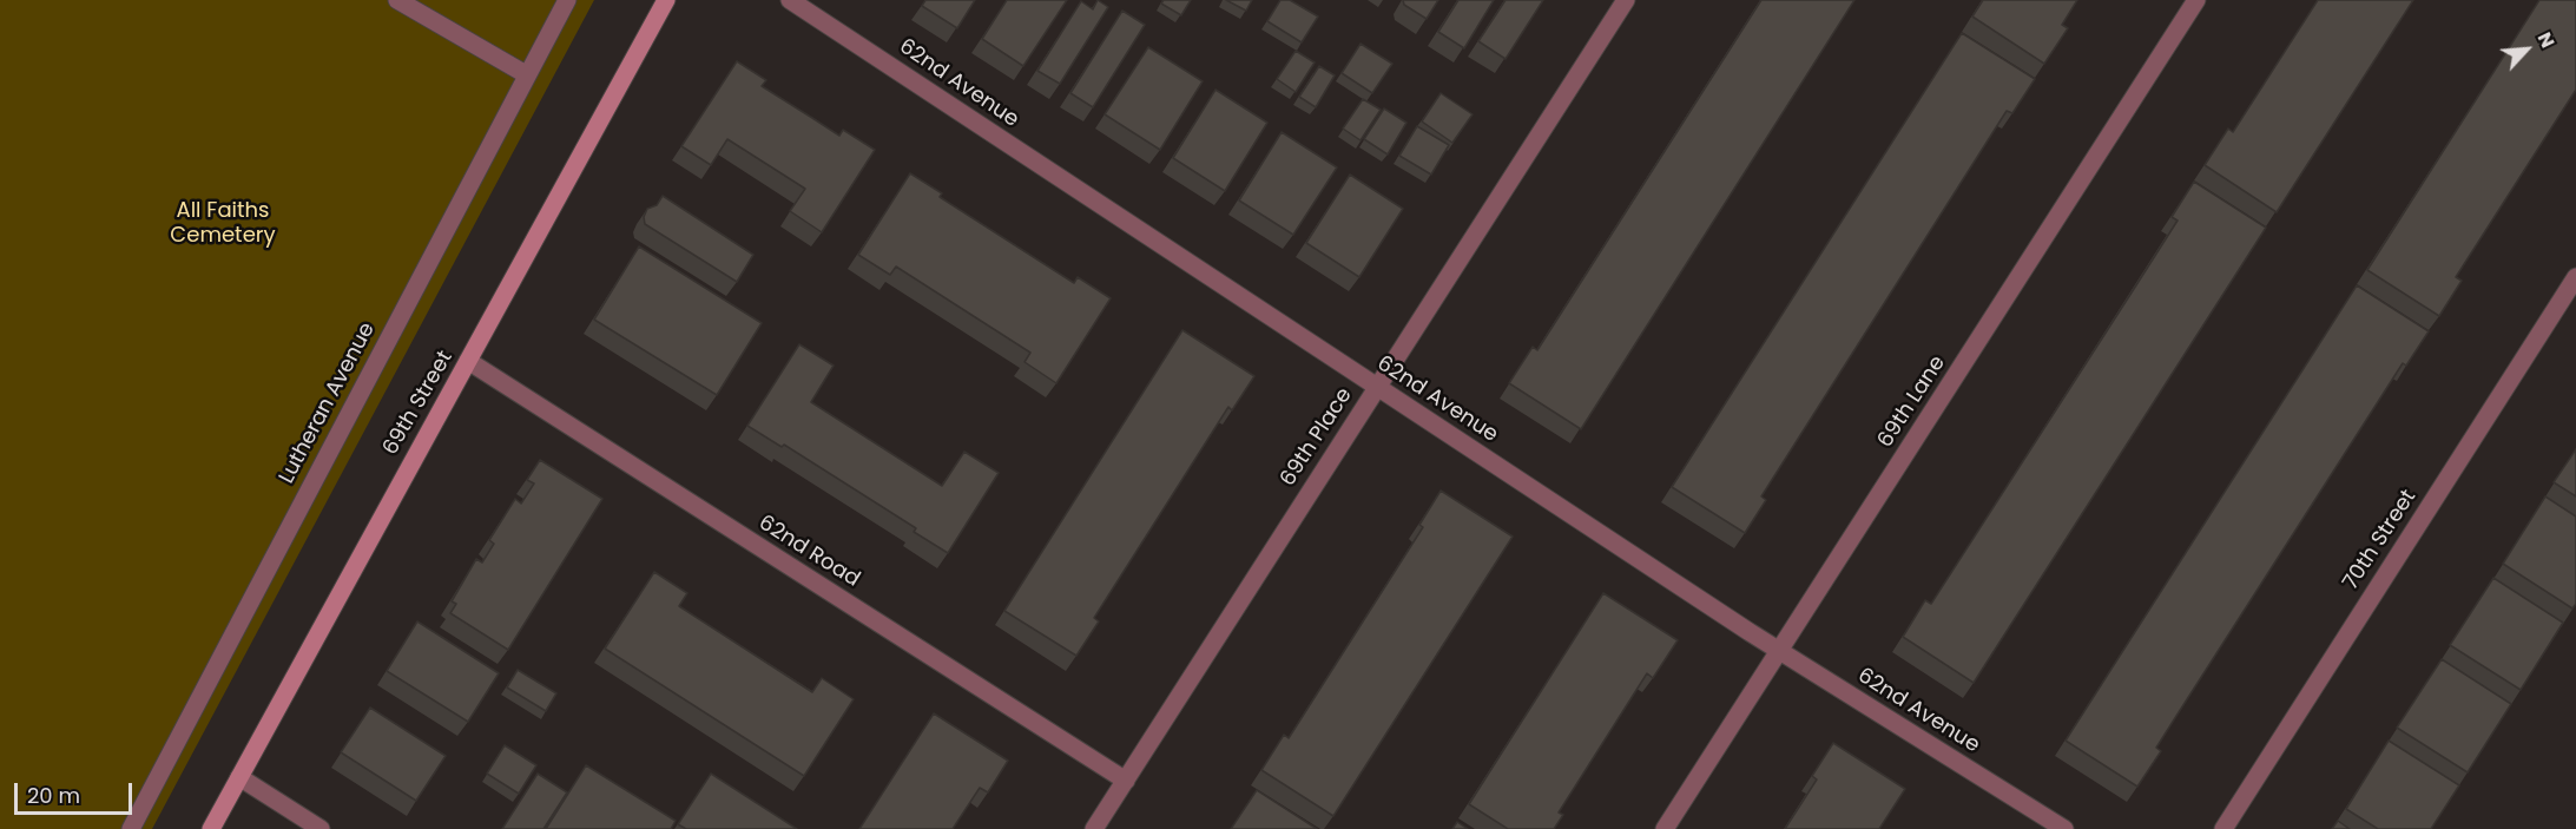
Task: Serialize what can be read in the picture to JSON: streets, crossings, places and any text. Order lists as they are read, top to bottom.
{
  "streets": {
    "main road": ["69th Street"],
    "street": [
      "62nd Avenue",
      "69th Lane",
      "Lutheran Avenue",
      "69th Place",
      "70th Street",
      "62nd Road"
    ]
  },
  "crossings": [
    ["62nd Avenue", "69th Lane"],
    ["62nd Avenue", "69th Place"],
    ["69th Street", "62nd Road"],
    ["69th Place", "62nd Road"]
  ],
  "parks": ["All Faiths Cemetery"],
  "scale_bar": "20 m",
  "north": "top right"
}
